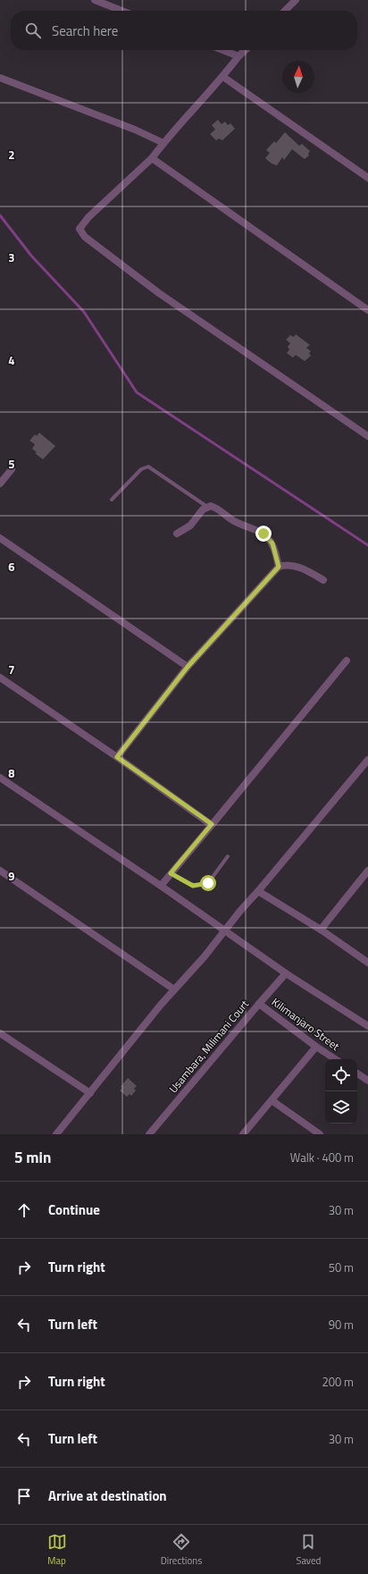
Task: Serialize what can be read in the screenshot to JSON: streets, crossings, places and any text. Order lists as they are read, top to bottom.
{
  "streets": {
    "street": ["Kilimanjaro Street", "Usambara, Milimani Court"]
  },
  "crossings": [
    ["Kilimanjaro Street", "Usambara, Milimani Court"]
  ],
  "north": "top",
  "page": {
    "search": "Search here",
    "heading": ["5 min", "Walk · 400 m"],
    "list": [
      ["Continue", "30 m"],
      ["Turn right", "50 m"],
      ["Turn left", "90 m"],
      ["Turn right", "200 m"],
      ["Turn left", "30 m"],
      "Arrive at destination"
    ],
    "nav": ["Map", "Directions", "Saved"]
  },
  "grid": {
    "rows": [
      "2",
      "3",
      "4",
      "5",
      "6",
      "7",
      "8",
      "9"
    ]
  }
}
